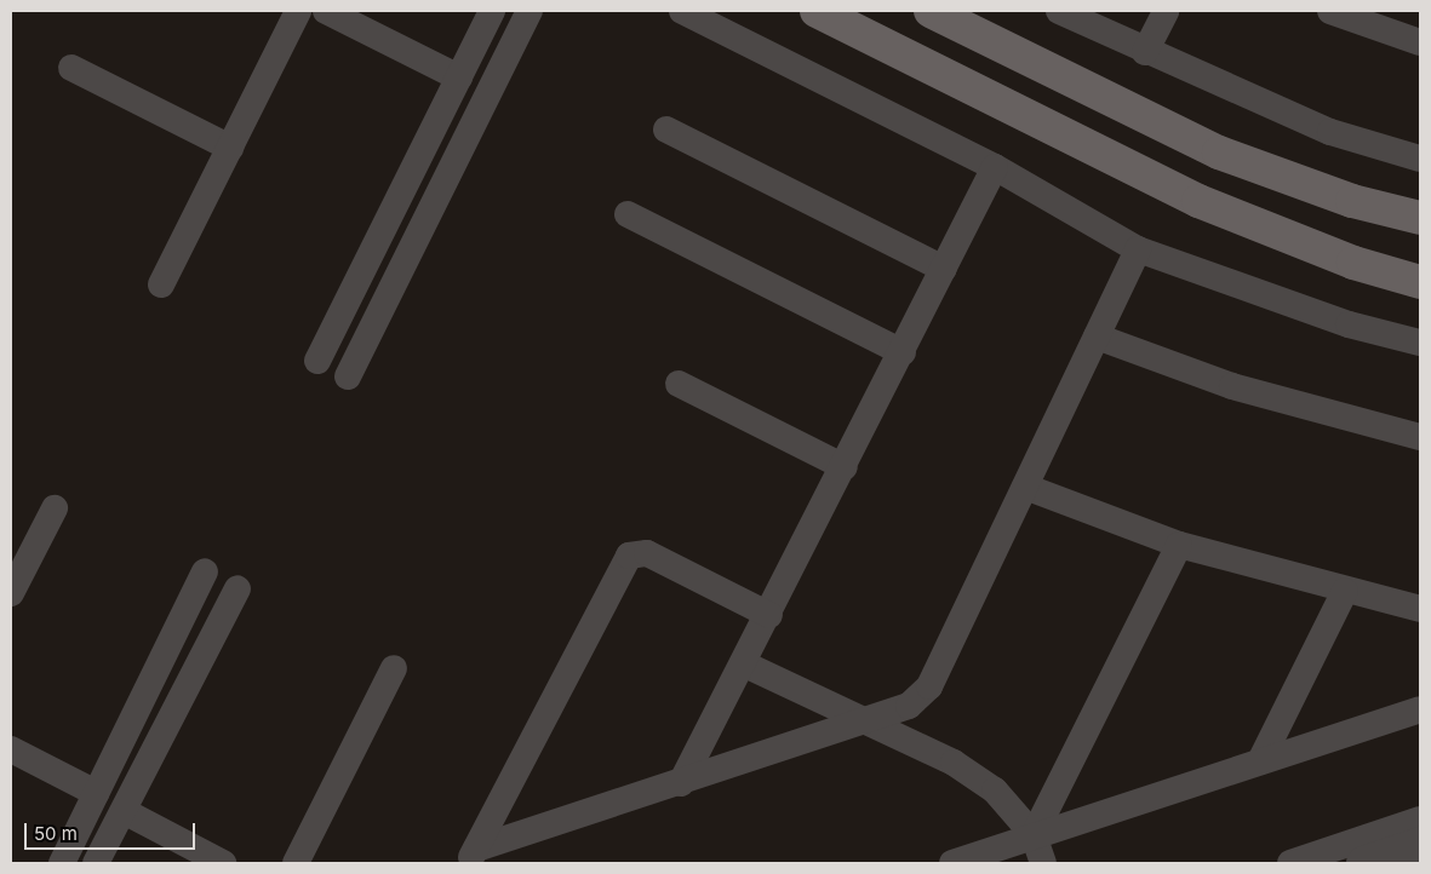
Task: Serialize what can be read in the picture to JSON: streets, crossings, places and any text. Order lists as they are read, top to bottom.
{
  "scale_bar": "50 m"
}
